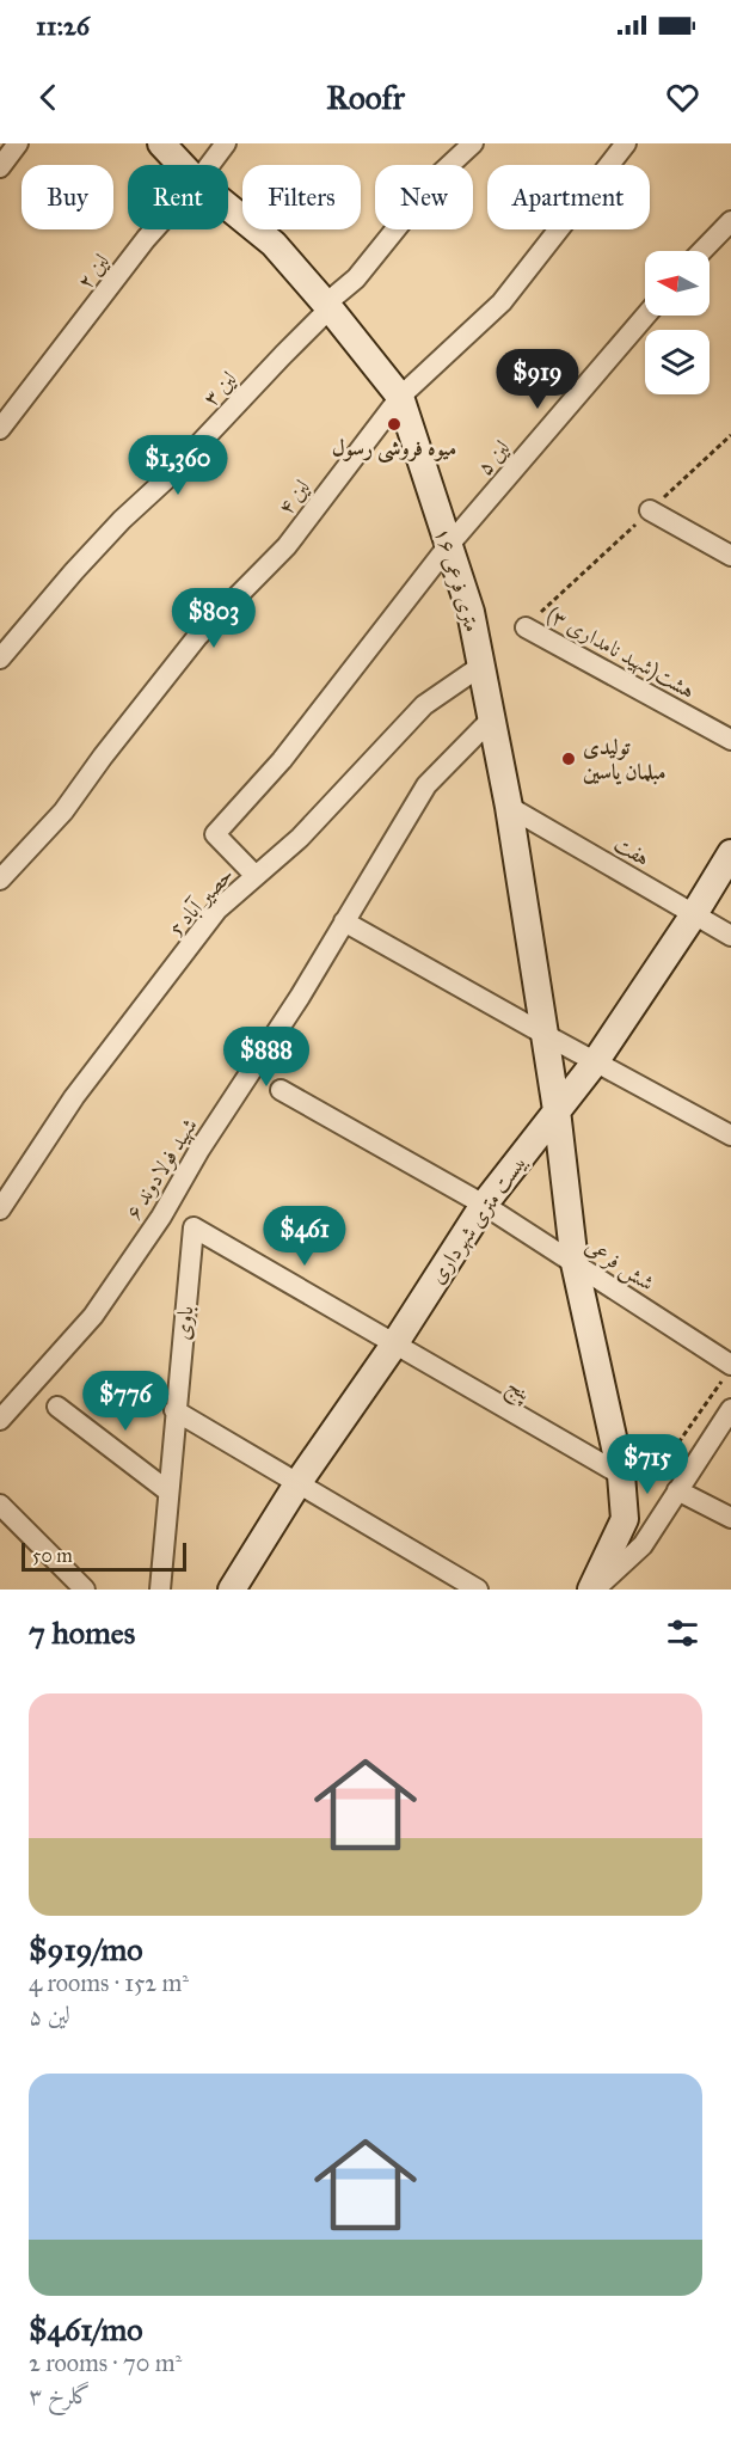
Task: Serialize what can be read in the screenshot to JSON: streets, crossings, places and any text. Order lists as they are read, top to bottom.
{
  "streets": {
    "street": [
      "لین ۲",
      "لین ۳",
      "لین ۵",
      "لین ۴",
      "۱۶ متری فرعی",
      "هشت(شهید نامداری ۳)",
      "هفت",
      "حصیر آباد 5",
      "شهید فولادوند ۶",
      "بیست متری شهرداری",
      "شش فرعی",
      "باوی",
      "پنج"
    ]
  },
  "crossings": [
    ["لین ۳", "۱۶ متری فرعی"],
    ["لین ۵", "۱۶ متری فرعی"],
    ["لین ۵", "حصیر آباد 5"],
    ["لین ۴", "۱۶ متری فرعی"],
    ["۱۶ متری فرعی", "هفت"],
    ["۱۶ متری فرعی", "حصیر آباد 5"],
    ["۱۶ متری فرعی", "شهید فولادوند ۶"],
    ["۱۶ متری فرعی", "بیست متری شهرداری"],
    ["۱۶ متری فرعی", "شش فرعی"],
    ["۱۶ متری فرعی", "پنج"],
    ["هفت", "بیست متری شهرداری"],
    ["بیست متری شهرداری", "شش فرعی"],
    ["بیست متری شهرداری", "پنج"],
    ["باوی", "پنج"]
  ],
  "places": ["میوه فروشی رسول", "تولیدی مبلمان یاسین"],
  "scale_bar": "50 m",
  "north": "left",
  "page": {
    "status": "11:26",
    "header": "Roofr",
    "chip": [
      "Buy",
      "Rent",
      "Filters",
      "New",
      "Apartment"
    ],
    "price": [
      "$919",
      "$1,360",
      "$803",
      "$888",
      "$461",
      "$776",
      "$715"
    ],
    "scale": "50 m",
    "heading": "7 homes",
    "list": [
      {
        "name": "$919/mo",
        "note": "4 rooms · 152 m² · لین ۵"
      },
      {
        "name": "$461/mo",
        "note": "2 rooms · 70 m² · گلرخ ۳"
      }
    ]
  }
}
